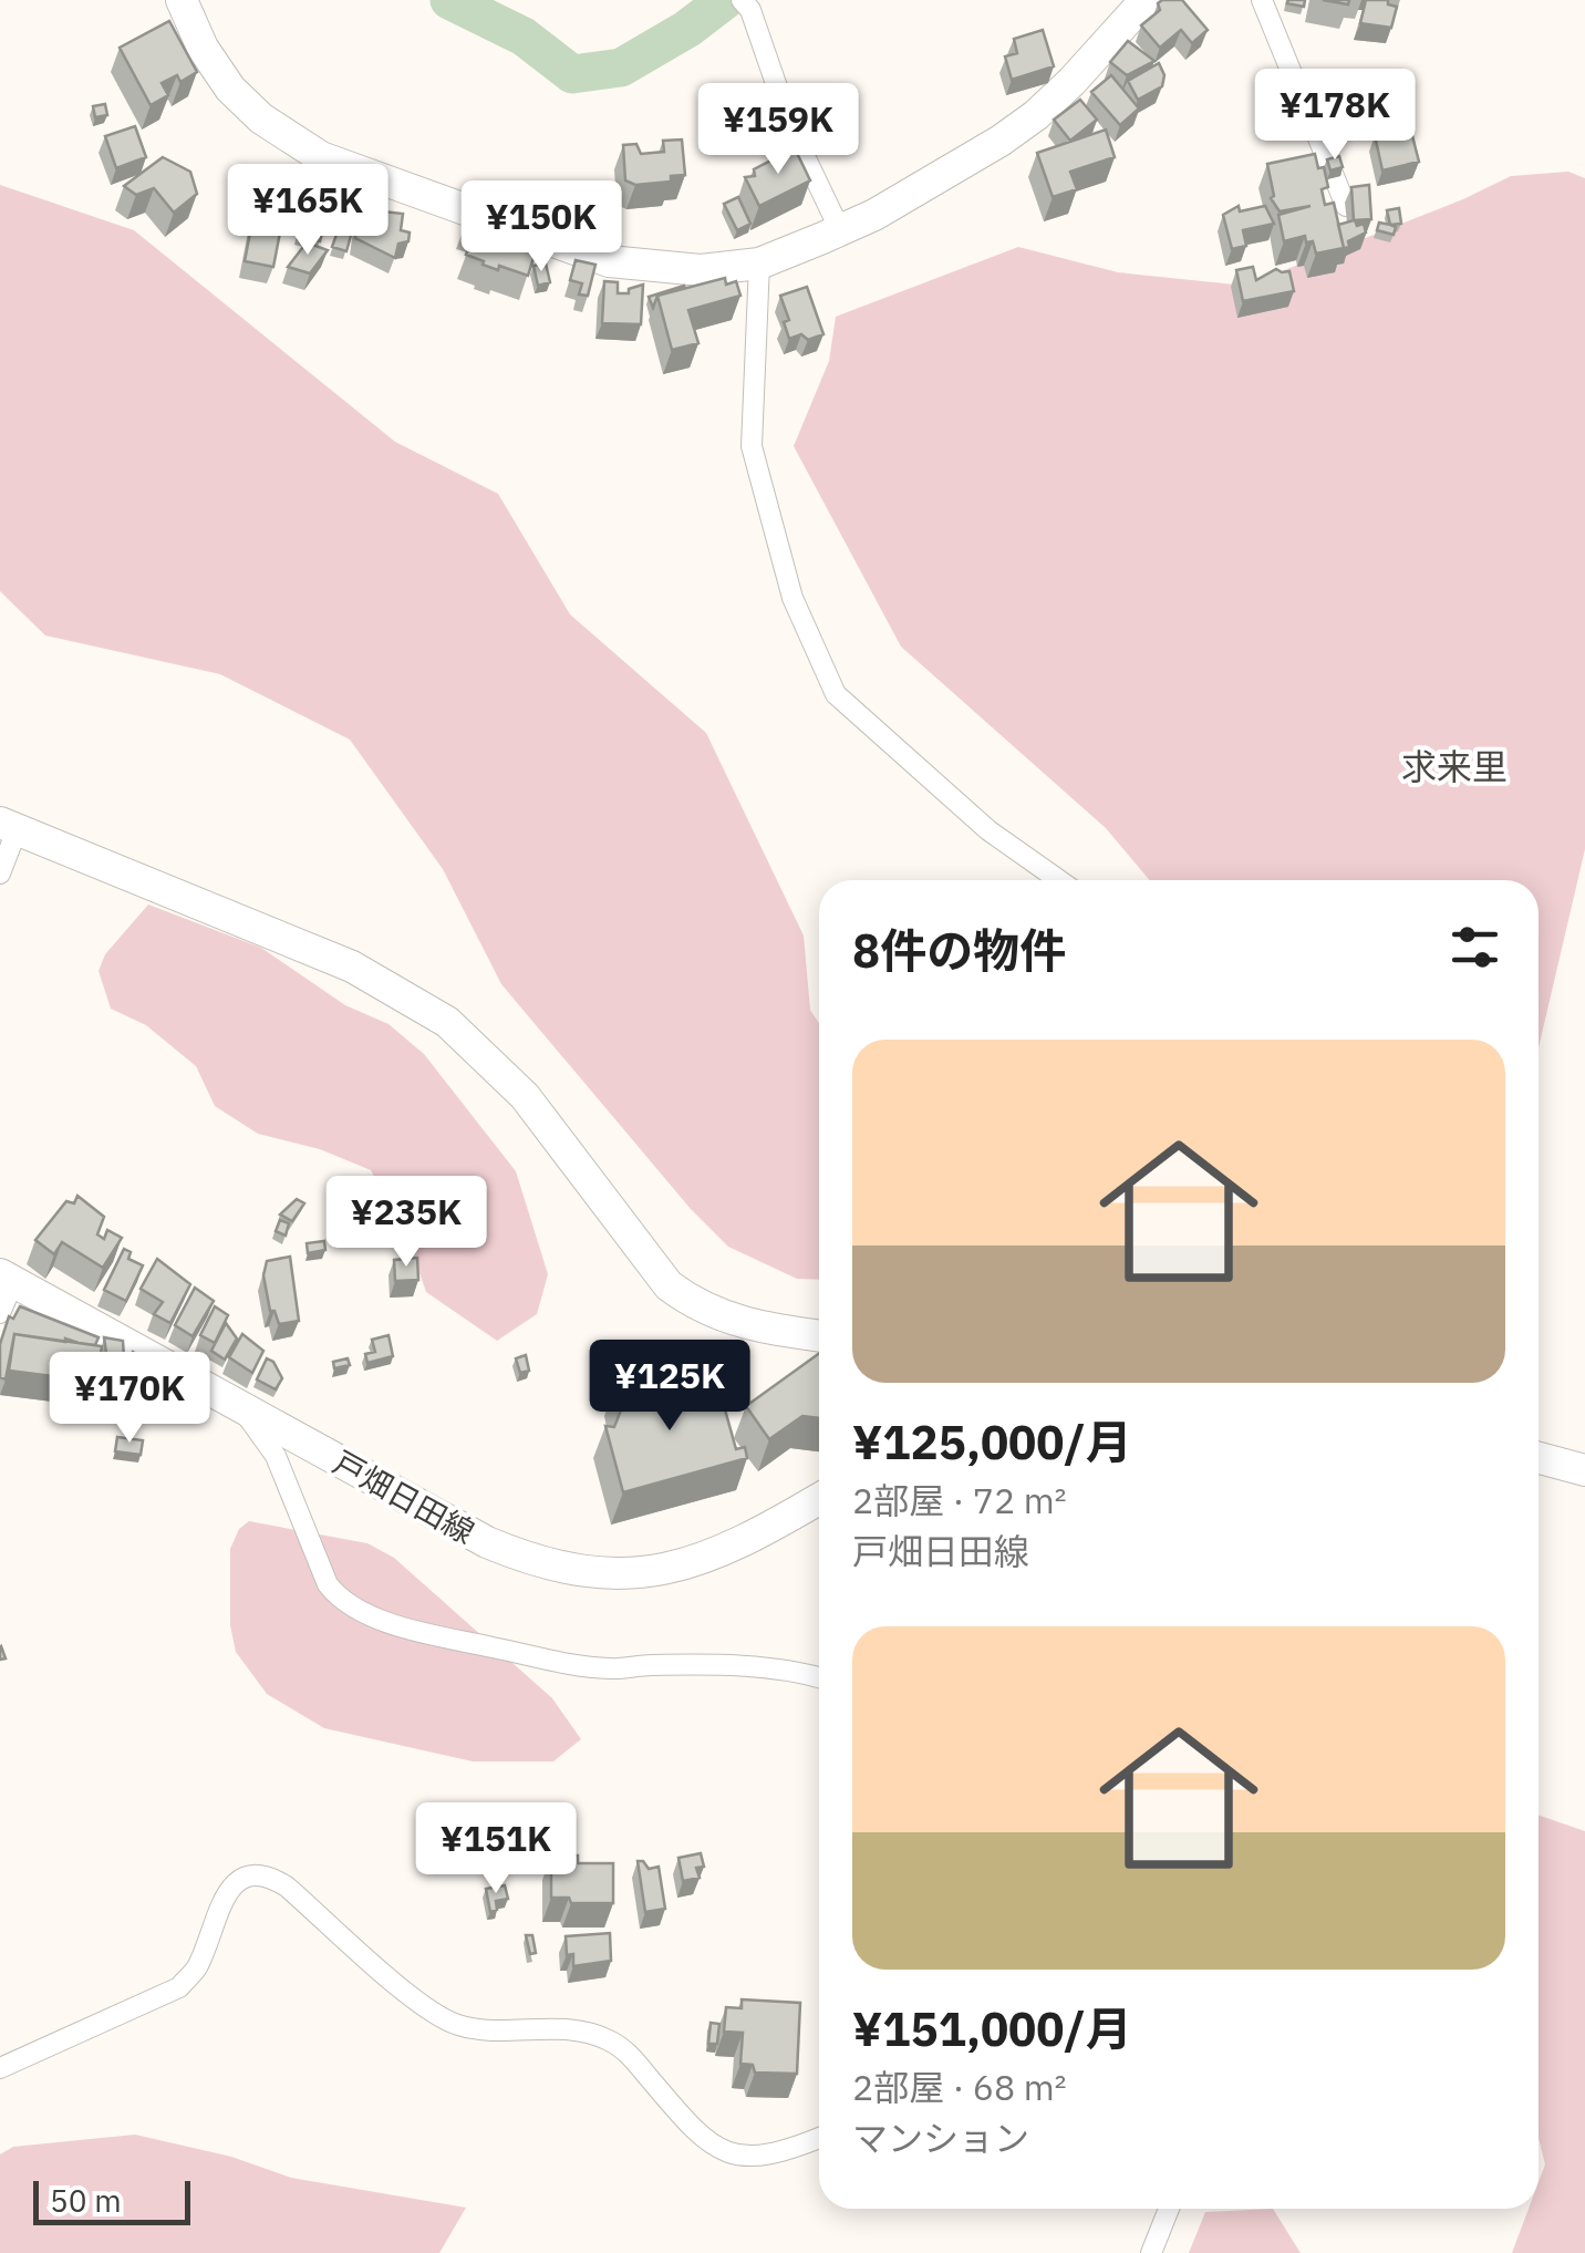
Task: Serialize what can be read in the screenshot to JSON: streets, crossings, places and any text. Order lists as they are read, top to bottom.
{
  "streets": {
    "street": ["戸畑日田線"]
  },
  "districts": ["求来里"],
  "scale_bar": "50 m",
  "page": {
    "price": [
      "¥178K",
      "¥159K",
      "¥165K",
      "¥150K",
      "¥235K",
      "¥125K",
      "¥170K",
      "¥151K"
    ],
    "heading": "8件の物件",
    "list": [
      {
        "name": "¥125,000/月",
        "note": "2部屋 · 72 m² · 戸畑日田線"
      },
      {
        "name": "¥151,000/月",
        "note": "2部屋 · 68 m² · マンション"
      }
    ],
    "scale": "50 m"
  }
}
